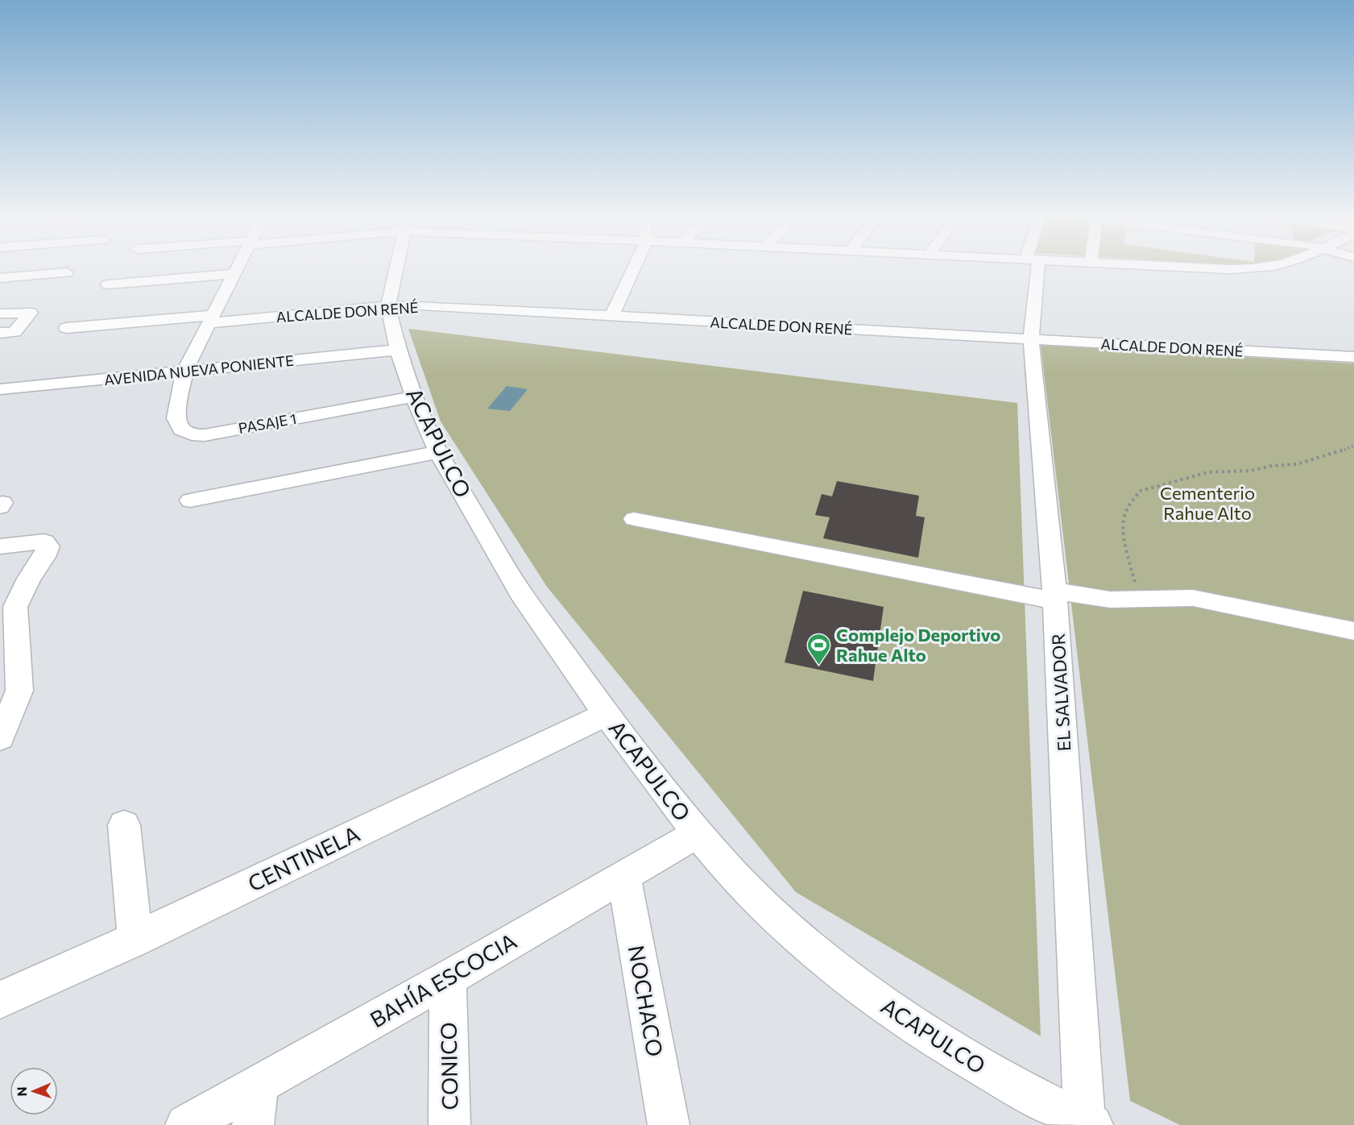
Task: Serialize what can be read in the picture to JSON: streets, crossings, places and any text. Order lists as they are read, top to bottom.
{
  "streets": {
    "street": [
      "ALCALDE DON RENÉ",
      "AVENIDA NUEVA PONIENTE",
      "PASAJE 1",
      "ACAPULCO",
      "EL SALVADOR",
      "CENTINELA",
      "BAHÍA ESCOCIA",
      "NOCHACO",
      "CONICO"
    ]
  },
  "crossings": [
    ["ALCALDE DON RENÉ", "PASAJE 1"],
    ["ALCALDE DON RENÉ", "ACAPULCO"],
    ["ALCALDE DON RENÉ", "EL SALVADOR"],
    ["AVENIDA NUEVA PONIENTE", "PASAJE 1"],
    ["AVENIDA NUEVA PONIENTE", "ACAPULCO"],
    ["PASAJE 1", "ACAPULCO"],
    ["ACAPULCO", "EL SALVADOR"],
    ["ACAPULCO", "CENTINELA"],
    ["ACAPULCO", "BAHÍA ESCOCIA"],
    ["BAHÍA ESCOCIA", "NOCHACO"],
    ["BAHÍA ESCOCIA", "CONICO"]
  ],
  "parks": ["Cementerio Rahue Alto"],
  "places": {
    "sports": ["Complejo Deportivo Rahue Alto"]
  },
  "north": "left"
}
